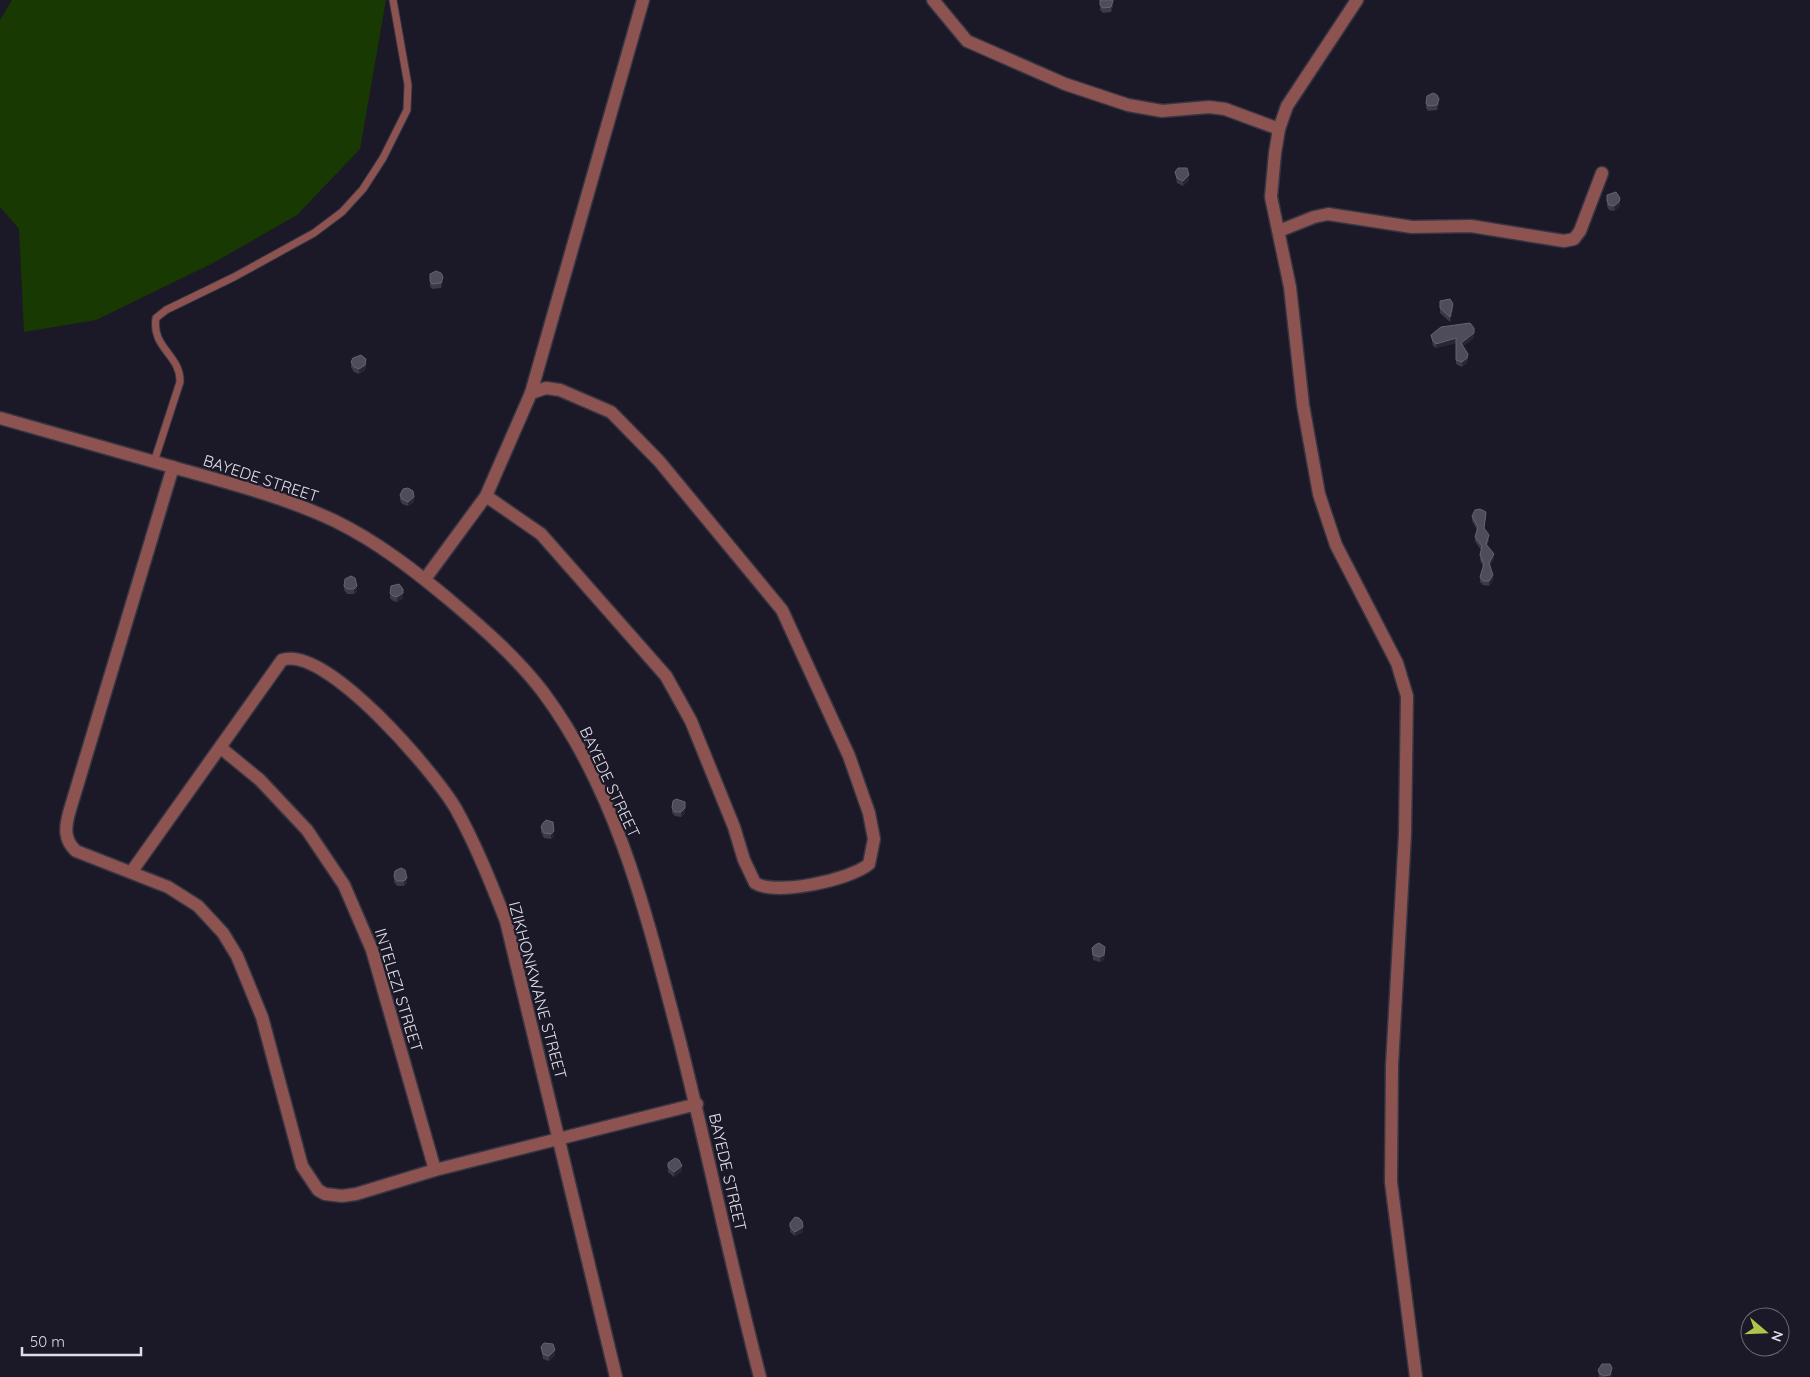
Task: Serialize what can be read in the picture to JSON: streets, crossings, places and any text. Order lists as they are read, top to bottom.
{
  "streets": {
    "street": ["BAYEDE STREET", "INTELEZI STREET", "IZIKHONKWANE STREET"]
  },
  "crossings": [
    ["INTELEZI STREET", "IZIKHONKWANE STREET"]
  ],
  "scale_bar": "50 m",
  "north": "right"
}
